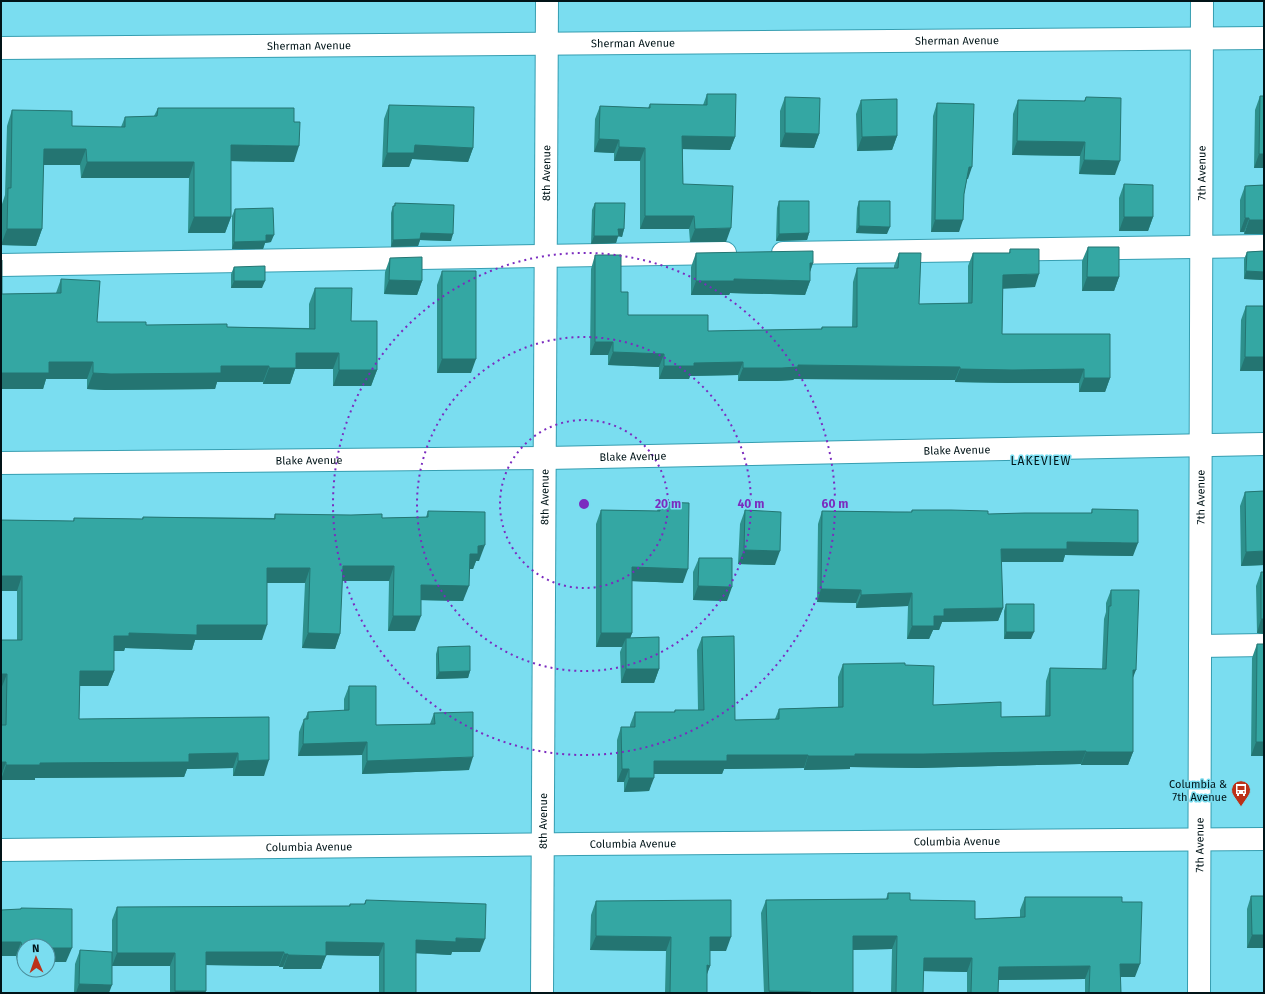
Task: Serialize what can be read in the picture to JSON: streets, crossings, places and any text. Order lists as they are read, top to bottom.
{
  "streets": {
    "street": [
      "Sherman Avenue",
      "8th Avenue",
      "7th Avenue",
      "Blake Avenue",
      "Columbia Avenue"
    ]
  },
  "crossings": [
    ["Sherman Avenue", "8th Avenue"],
    ["Sherman Avenue", "7th Avenue"],
    ["8th Avenue", "Blake Avenue"],
    ["8th Avenue", "Columbia Avenue"],
    ["7th Avenue", "Blake Avenue"],
    ["7th Avenue", "Columbia Avenue"]
  ],
  "districts": ["LAKEVIEW"],
  "places": {
    "bus stop": ["Columbia & 7th Avenue"]
  },
  "north": "top",
  "rings": ["20 m", "40 m", "60 m"]
}
